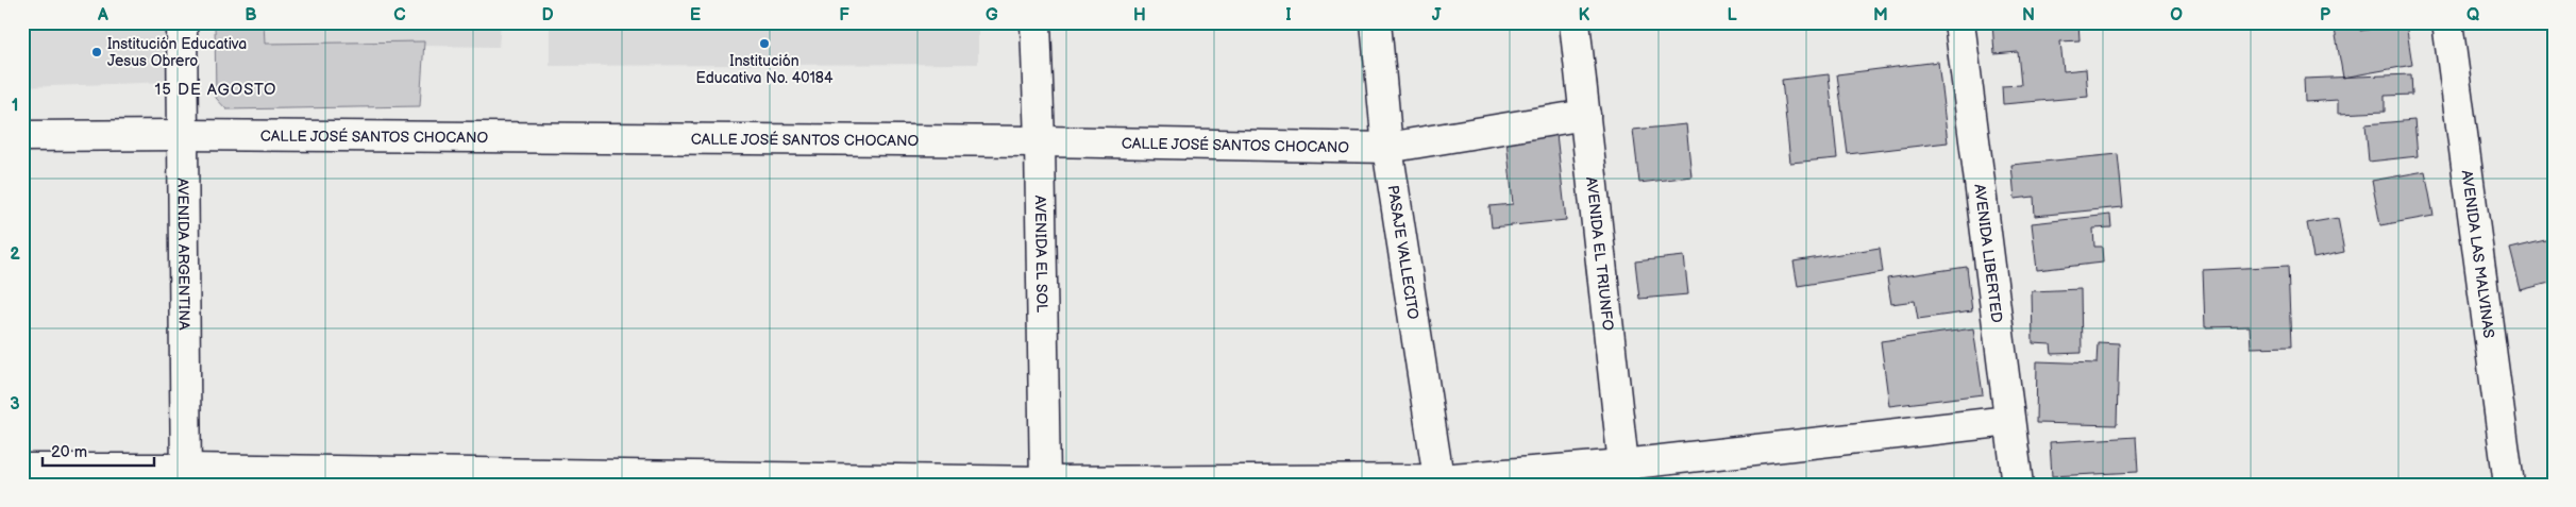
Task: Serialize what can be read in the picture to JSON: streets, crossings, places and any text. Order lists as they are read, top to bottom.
{
  "streets": {
    "street": [
      "CALLE JOSÉ SANTOS CHOCANO",
      "PASAJE VALLECITO",
      "AVENIDA EL SOL",
      "AVENIDA EL TRIUNFO",
      "AVENIDA LIBERTED",
      "AVENIDA LAS MALVINAS",
      "AVENIDA ARGENTINA"
    ]
  },
  "crossings": [
    ["CALLE JOSÉ SANTOS CHOCANO", "PASAJE VALLECITO"],
    ["CALLE JOSÉ SANTOS CHOCANO", "AVENIDA EL SOL"],
    ["CALLE JOSÉ SANTOS CHOCANO", "AVENIDA EL TRIUNFO"],
    ["CALLE JOSÉ SANTOS CHOCANO", "AVENIDA ARGENTINA"]
  ],
  "districts": ["15 DE AGOSTO"],
  "places": ["Institución Educativa No. 40184", "Institución Educativa Jesus Obrero"],
  "scale_bar": "20 m",
  "grid": {
    "columns": [
      "A",
      "B",
      "C",
      "D",
      "E",
      "F",
      "G",
      "H",
      "I",
      "J",
      "K",
      "L",
      "M",
      "N",
      "O",
      "P",
      "Q"
    ],
    "rows": ["1", "2", "3"]
  }
}
